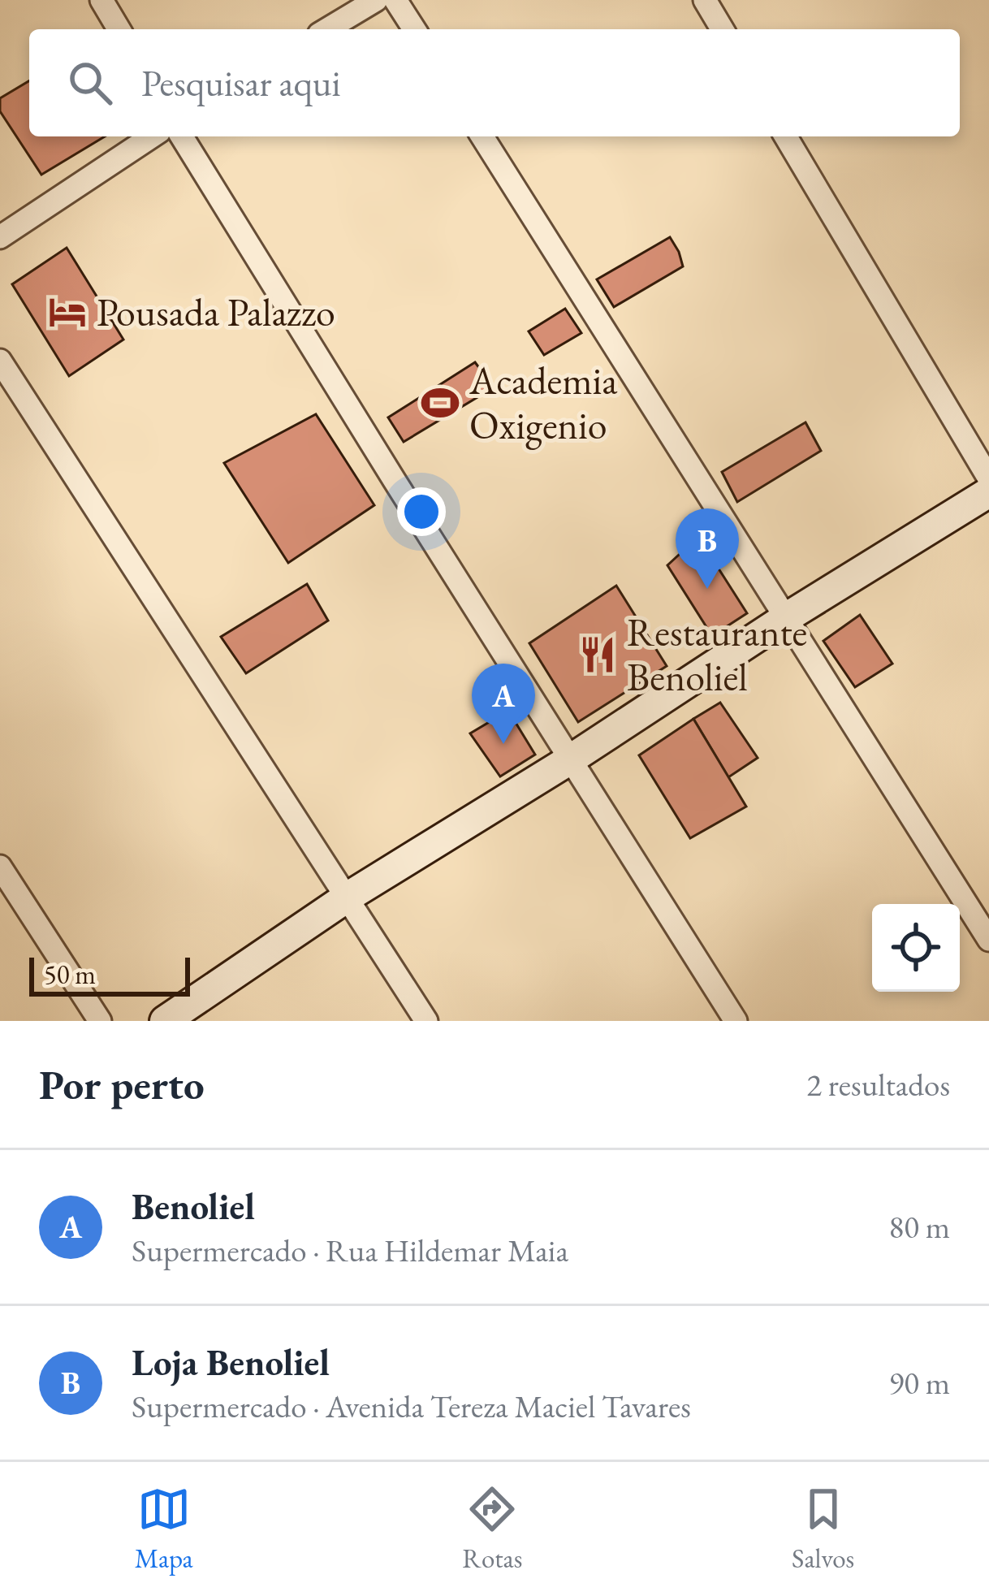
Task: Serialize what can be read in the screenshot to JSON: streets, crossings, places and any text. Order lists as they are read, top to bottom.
{
  "places": {
    "hotel": ["Pousada Palazzo"],
    "sports": ["Academia Oxigenio"],
    "restaurant": ["Restaurante Benoliel"]
  },
  "scale_bar": "50 m",
  "page": {
    "search": "Pesquisar aqui",
    "pins": ["B", "A"],
    "scale": "50 m",
    "heading": ["Por perto", "2 resultados"],
    "list": [
      {
        "mark": "A",
        "name": "Benoliel",
        "note": "Supermercado · Rua Hildemar Maia",
        "value": "80 m"
      },
      {
        "mark": "B",
        "name": "Loja Benoliel",
        "note": "Supermercado · Avenida Tereza Maciel Tavares",
        "value": "90 m"
      }
    ],
    "nav": ["Mapa", "Rotas", "Salvos"]
  }
}
